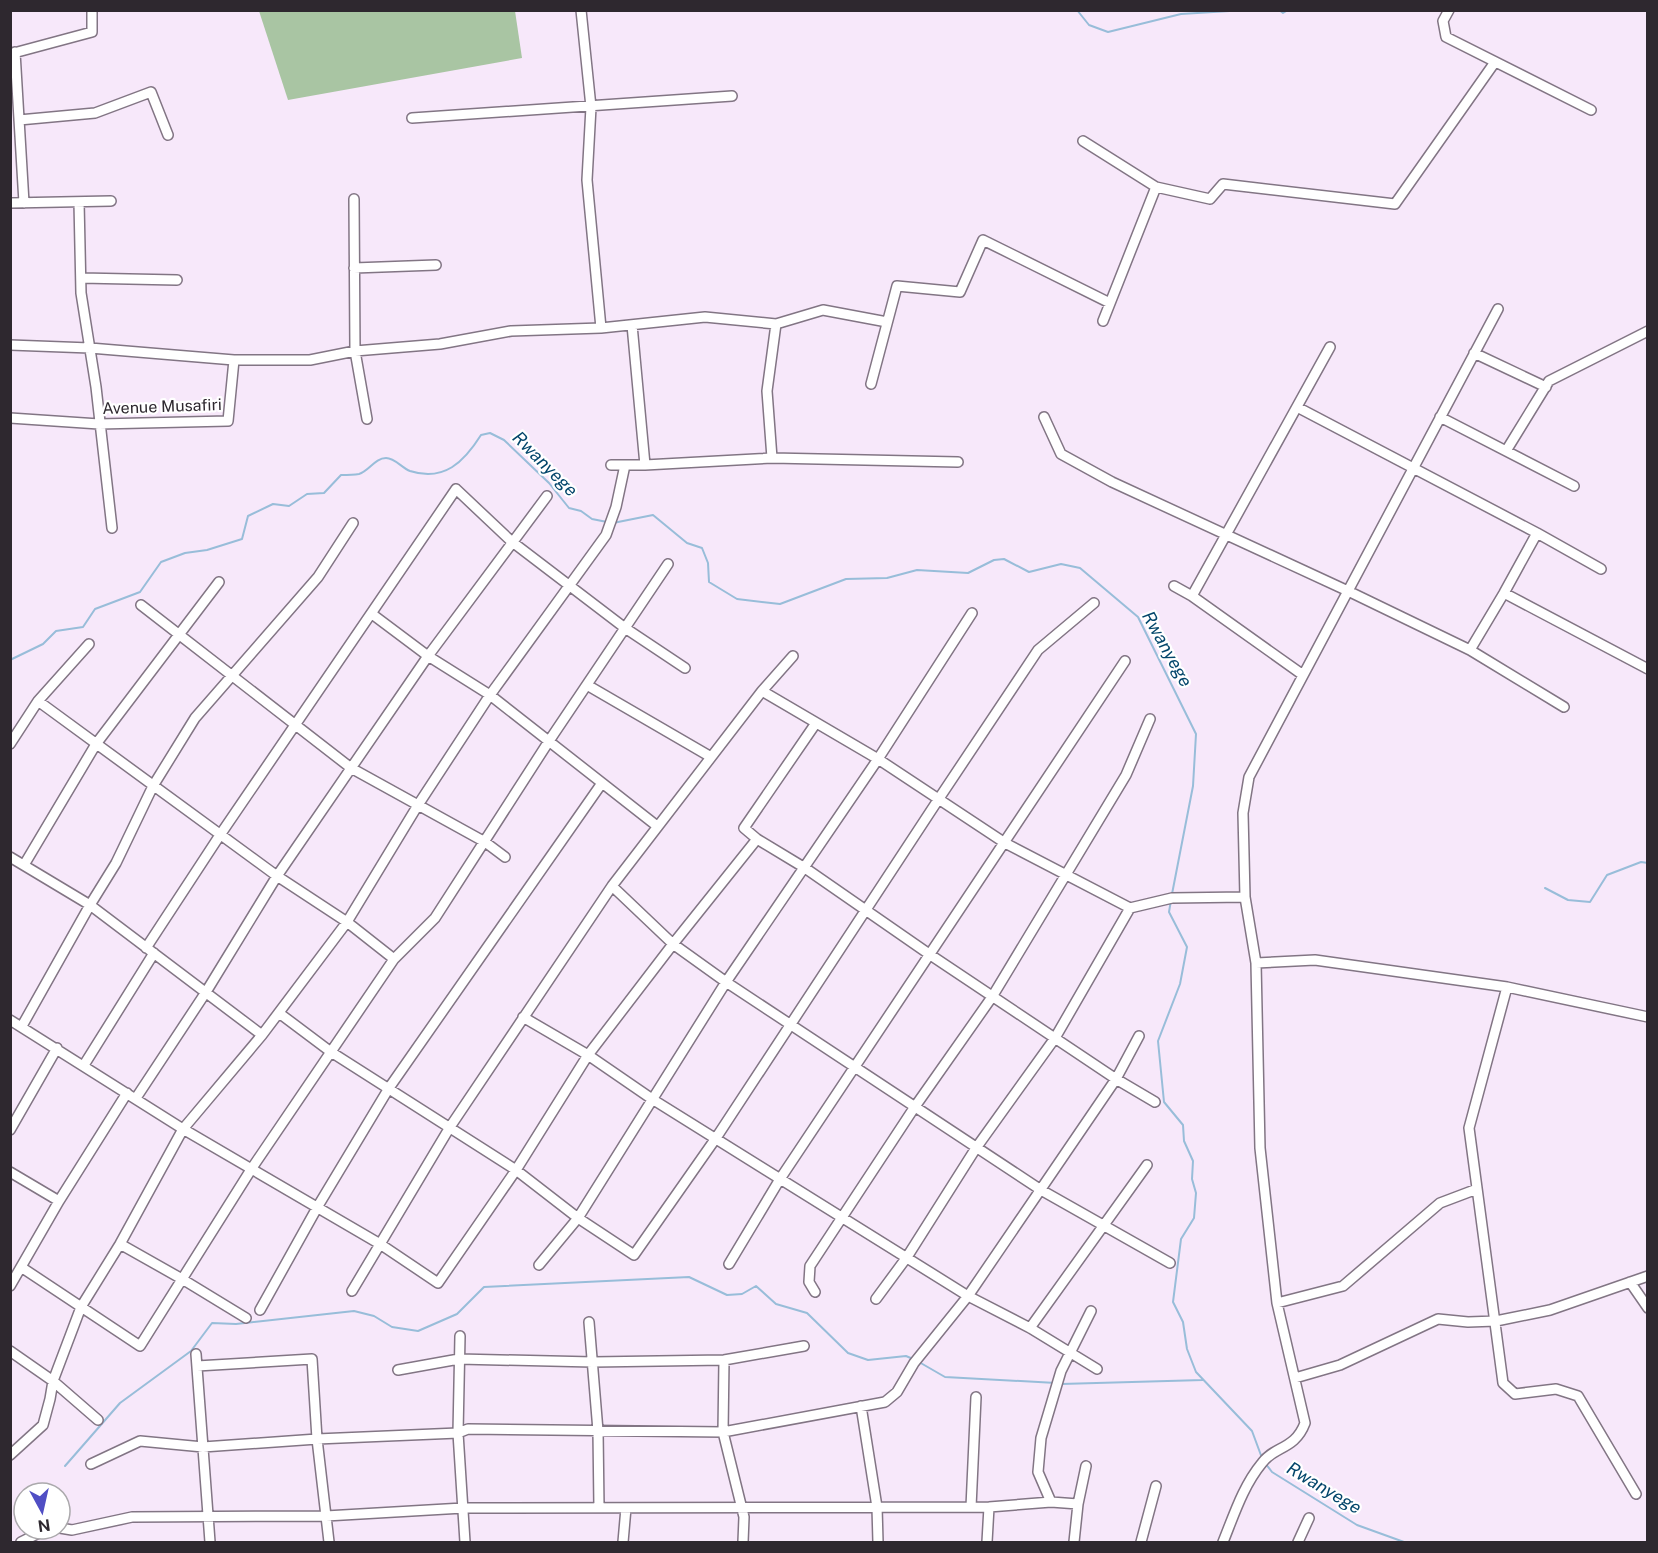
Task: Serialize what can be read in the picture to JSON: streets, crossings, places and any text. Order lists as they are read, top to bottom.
{
  "streets": {
    "street": ["Avenue Musafiri"]
  },
  "water": ["Rwanyege"],
  "north": "bottom"
}
